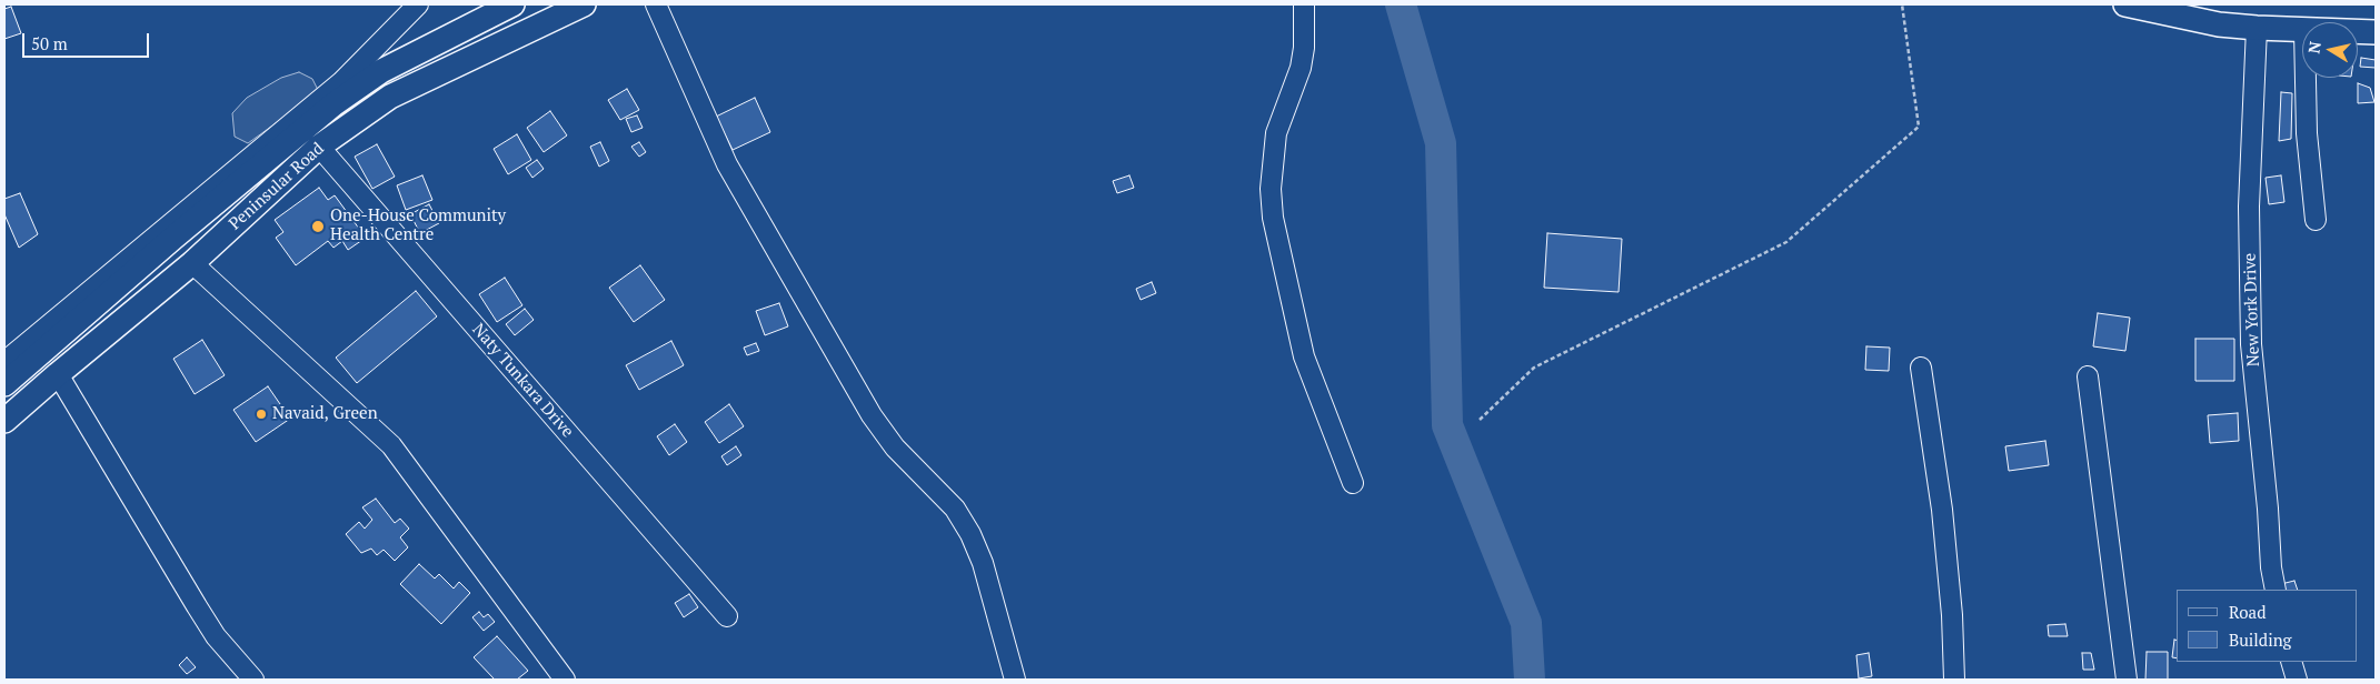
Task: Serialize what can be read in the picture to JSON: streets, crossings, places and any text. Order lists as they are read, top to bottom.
{
  "streets": {
    "main road": ["Peninsular Road"],
    "street": ["New York Drive", "Naty Tunkara Drive"]
  },
  "crossings": [
    ["Peninsular Road", "Naty Tunkara Drive"]
  ],
  "places": ["One-House Community Health Centre", "Navaid, Green"],
  "legend": ["Road", "Building"],
  "scale_bar": "50 m",
  "north": "left"
}
